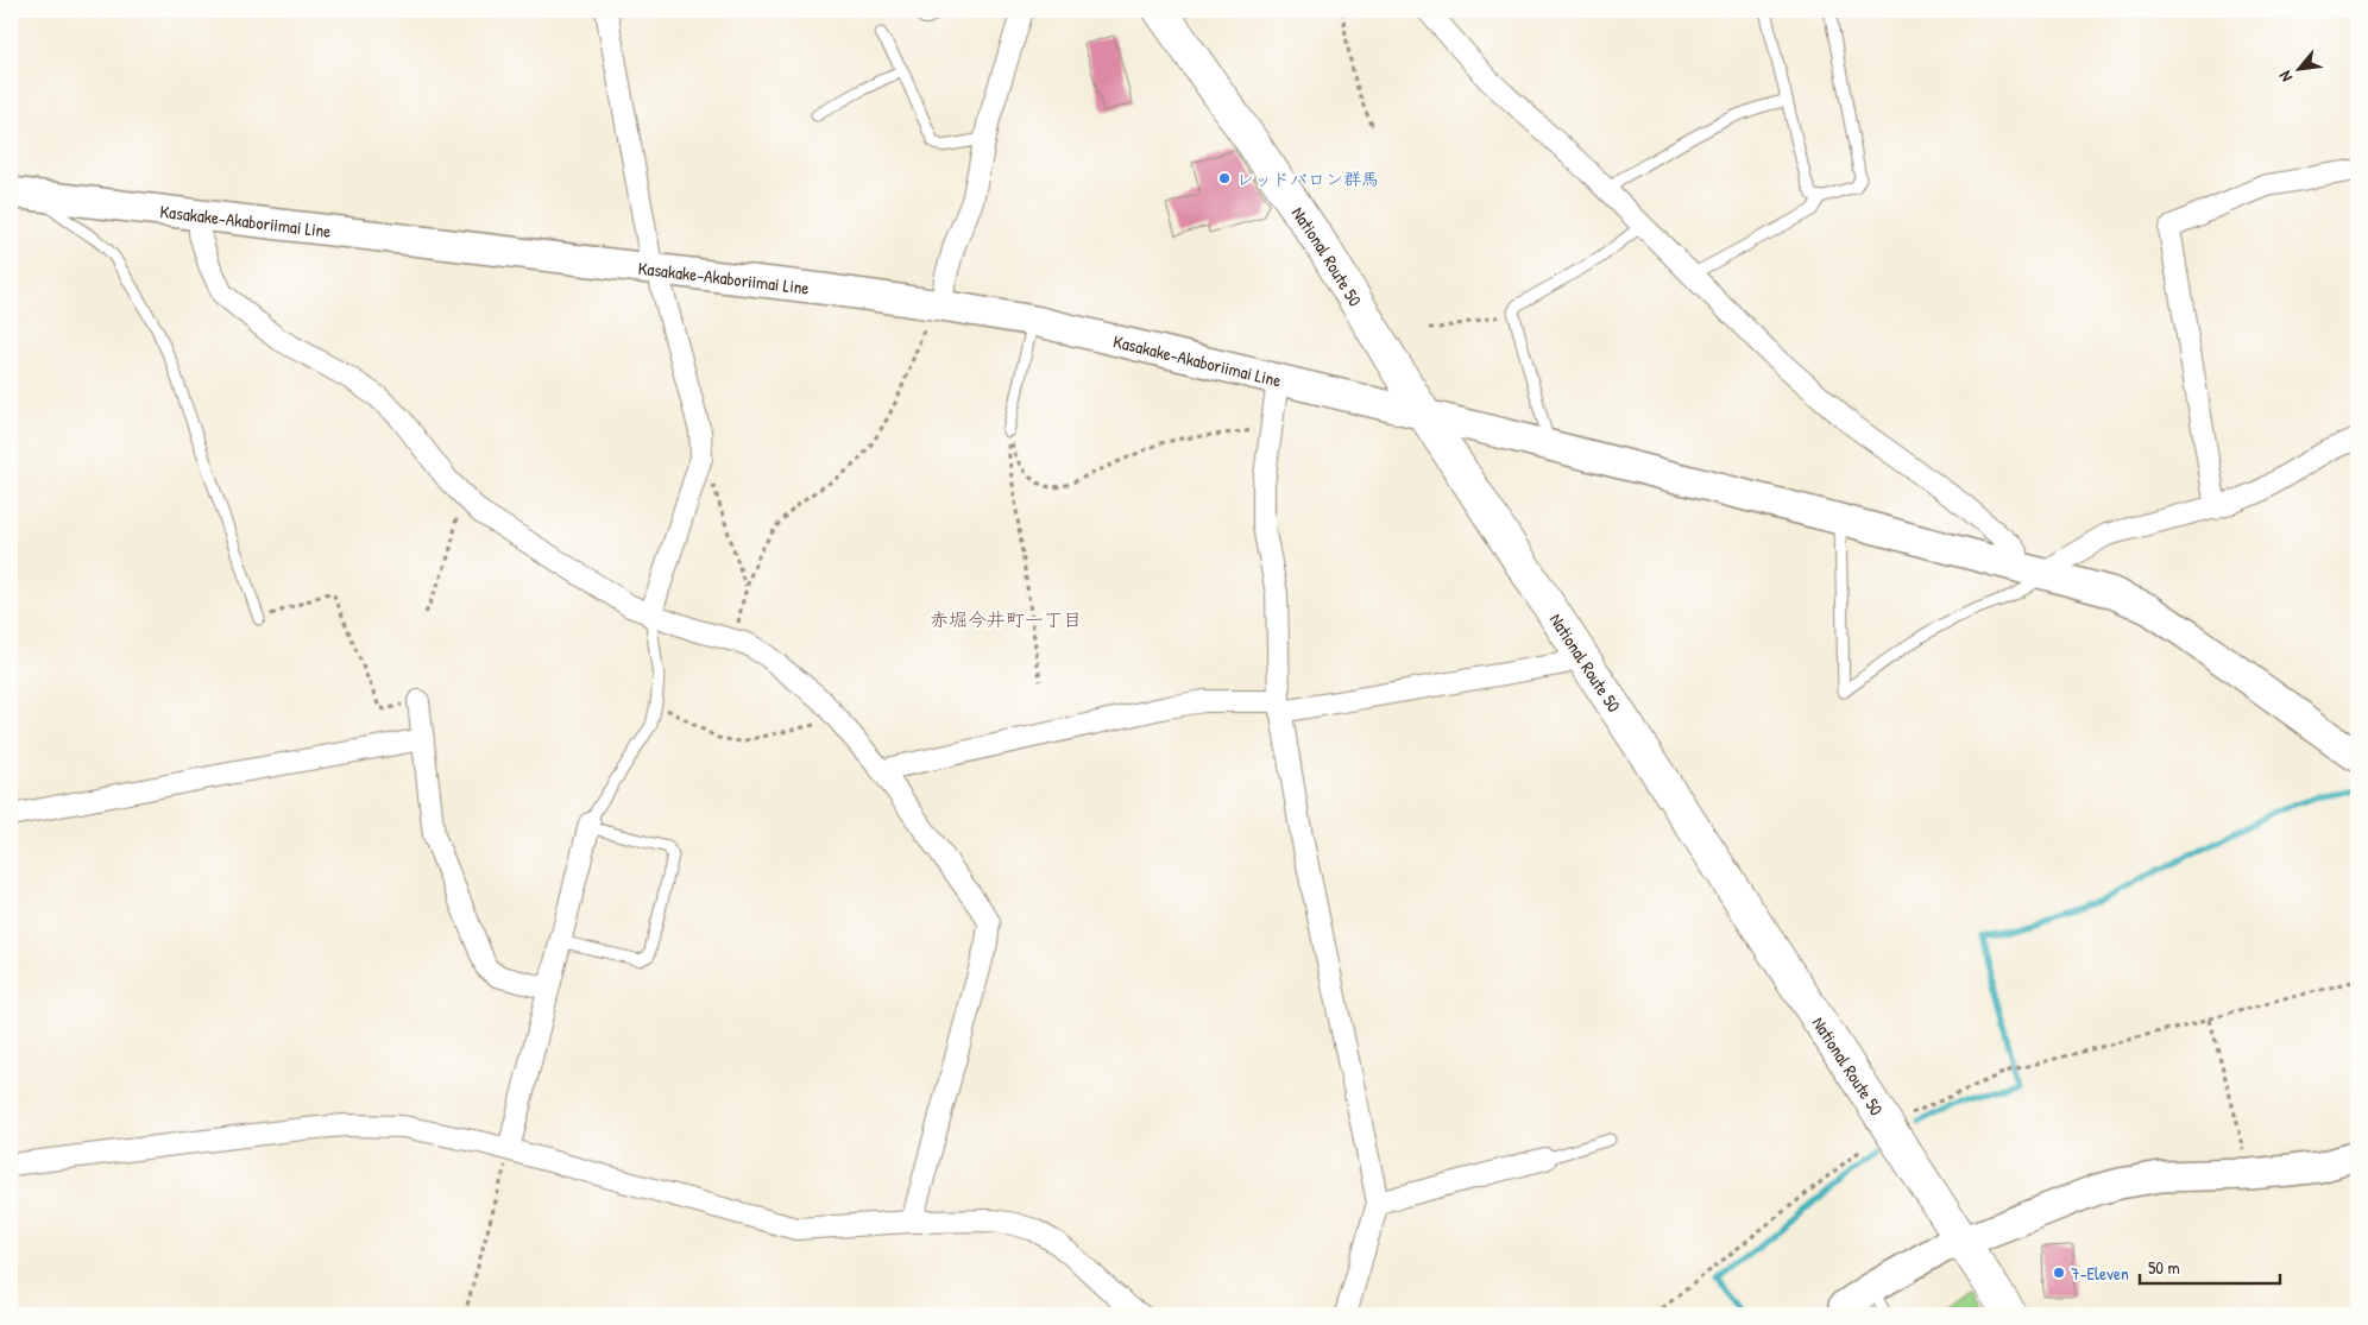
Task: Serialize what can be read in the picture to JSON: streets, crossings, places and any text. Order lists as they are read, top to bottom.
{
  "streets": {
    "highway": ["National Route 50"],
    "street": ["Kasakake-Akaboriimai Line"]
  },
  "crossings": [
    ["Kasakake-Akaboriimai Line", "National Route 50"]
  ],
  "districts": ["赤堀今井町一丁目"],
  "places": ["レッドバロン群馬", "7-Eleven"],
  "scale_bar": "50 m",
  "north": "bottom left"
}
